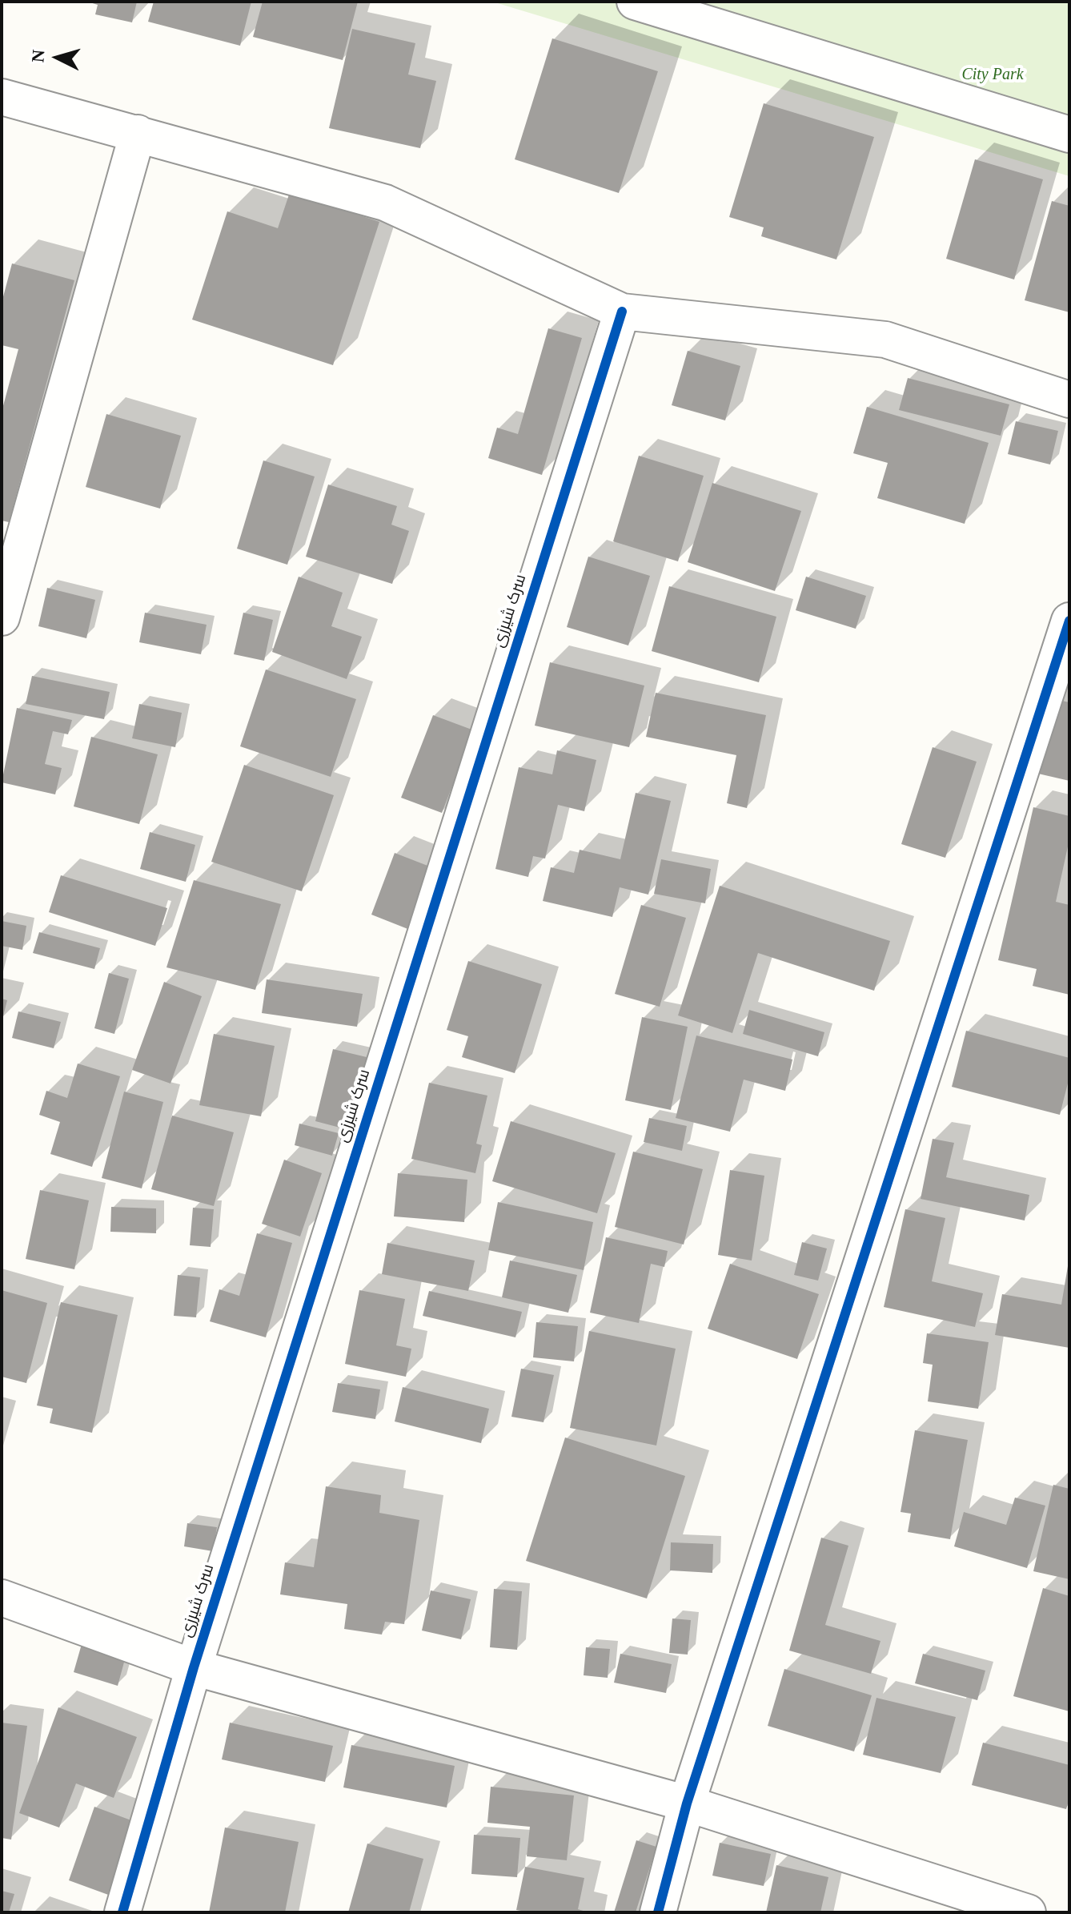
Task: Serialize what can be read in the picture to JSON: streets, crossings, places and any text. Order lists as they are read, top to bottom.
{
  "streets": {
    "street": ["سرک شیرزی"]
  },
  "parks": ["City Park"],
  "north": "left"
}
